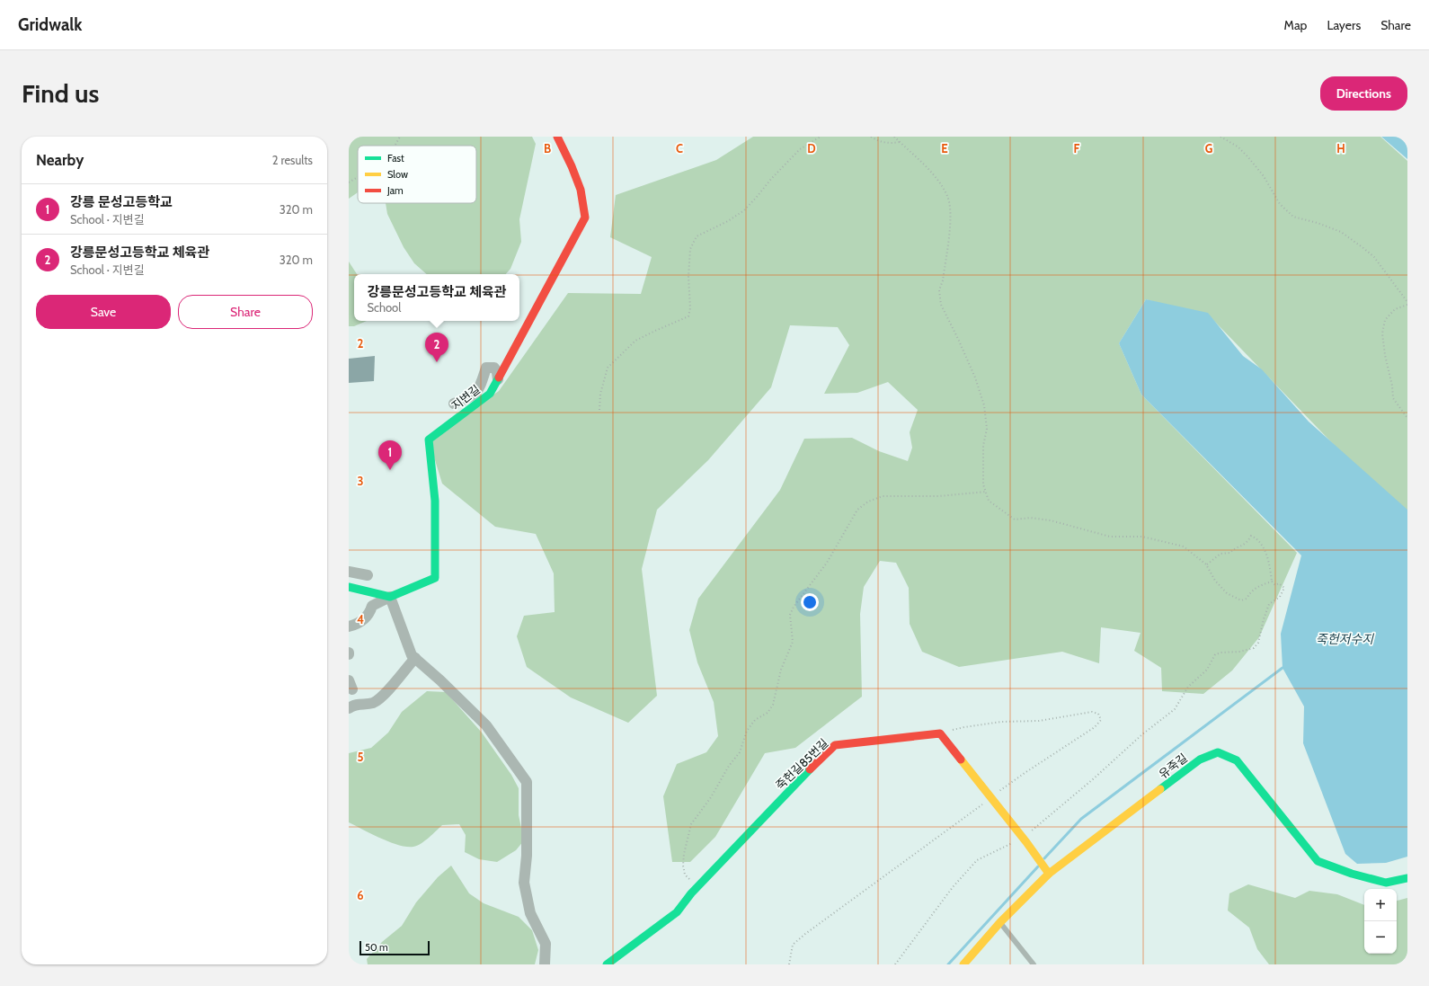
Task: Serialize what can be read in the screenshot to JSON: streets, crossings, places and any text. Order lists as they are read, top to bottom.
{
  "streets": {
    "street": ["지변길", "죽헌길85번길", "유죽길"]
  },
  "water": ["죽헌저수지"],
  "legend": ["Fast", "Slow", "Jam"],
  "scale_bar": "50 m",
  "page": {
    "header": "Gridwalk",
    "nav": ["Map", "Layers", "Share"],
    "buttons": [
      "Directions",
      ["Save", "Share"]
    ],
    "title": "Find us",
    "heading": ["Nearby", "2 results"],
    "list": [
      {
        "mark": "1",
        "name": "강릉 문성고등학교",
        "note": "School · 지변길",
        "value": "320 m"
      },
      {
        "mark": "2",
        "name": "강릉문성고등학교 체육관",
        "note": "School · 지변길",
        "value": "320 m"
      }
    ],
    "popup": ["강릉문성고등학교 체육관", "School"],
    "pins": ["2", "1"],
    "map_buttons": ["+", "−"],
    "scale": "50 m"
  },
  "grid": {
    "columns": [
      "B",
      "C",
      "D",
      "E",
      "F",
      "G",
      "H"
    ],
    "rows": [
      "2",
      "3",
      "4",
      "5",
      "6"
    ]
  }
}
